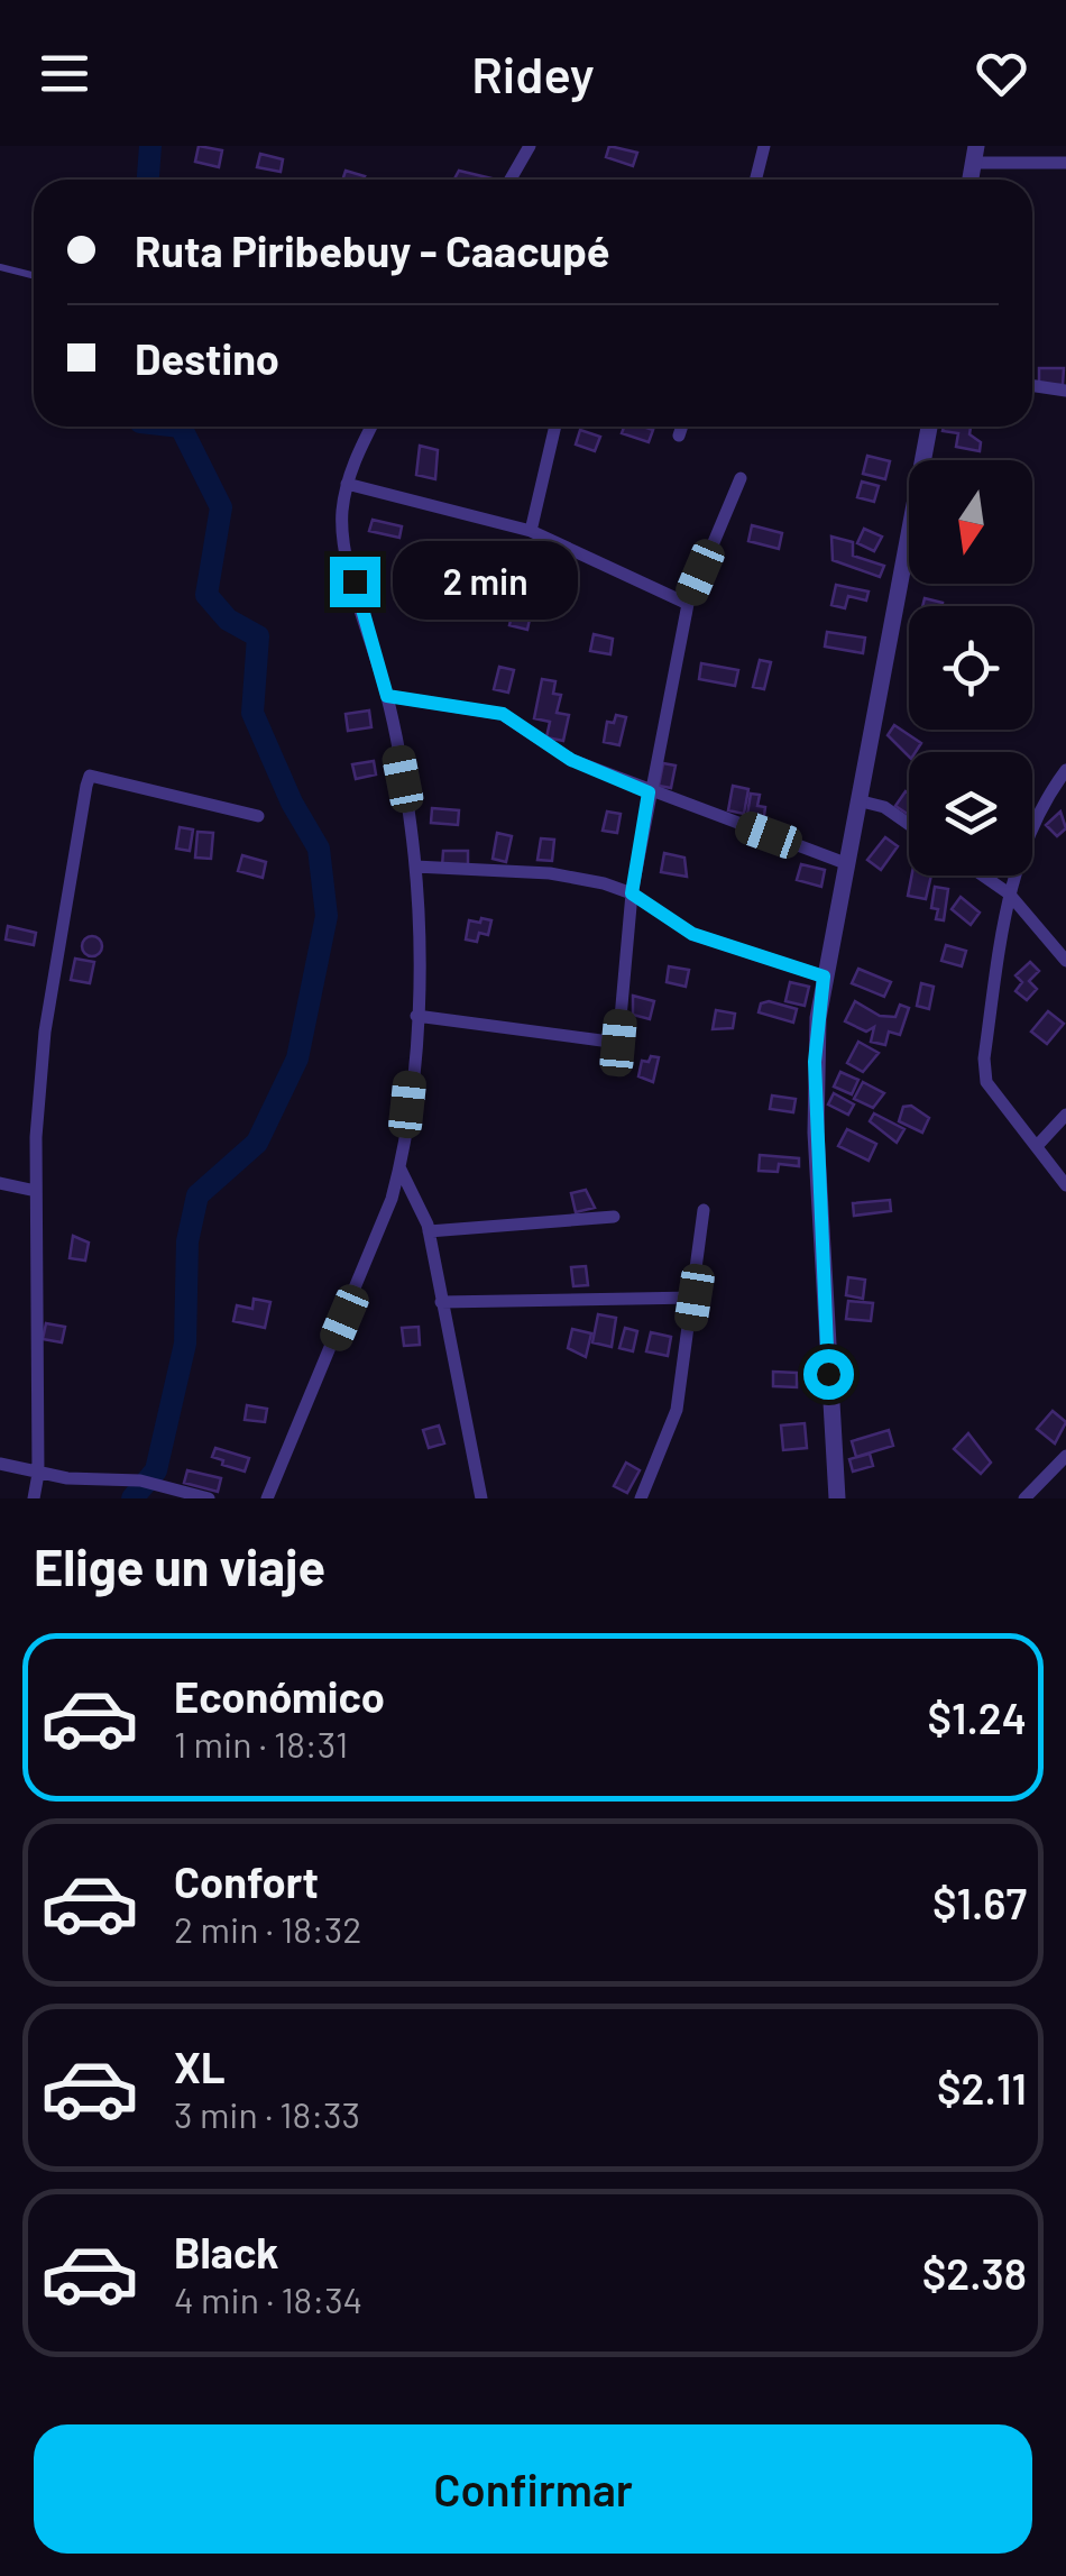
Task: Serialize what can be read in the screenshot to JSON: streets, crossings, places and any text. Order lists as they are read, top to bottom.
{
  "north": "bottom",
  "page": {
    "header": "Ridey",
    "banner": ["Ruta Piribebuy - Caacupé", "Destino"],
    "bubble": "2 min",
    "heading": "Elige un viaje",
    "list": [
      {
        "name": "Económico",
        "note": "1 min · 18:31",
        "value": "$1.24"
      },
      {
        "name": "Confort",
        "note": "2 min · 18:32",
        "value": "$1.67"
      },
      {
        "name": "XL",
        "note": "3 min · 18:33",
        "value": "$2.11"
      },
      {
        "name": "Black",
        "note": "4 min · 18:34",
        "value": "$2.38"
      }
    ],
    "buttons": "Confirmar"
  }
}
